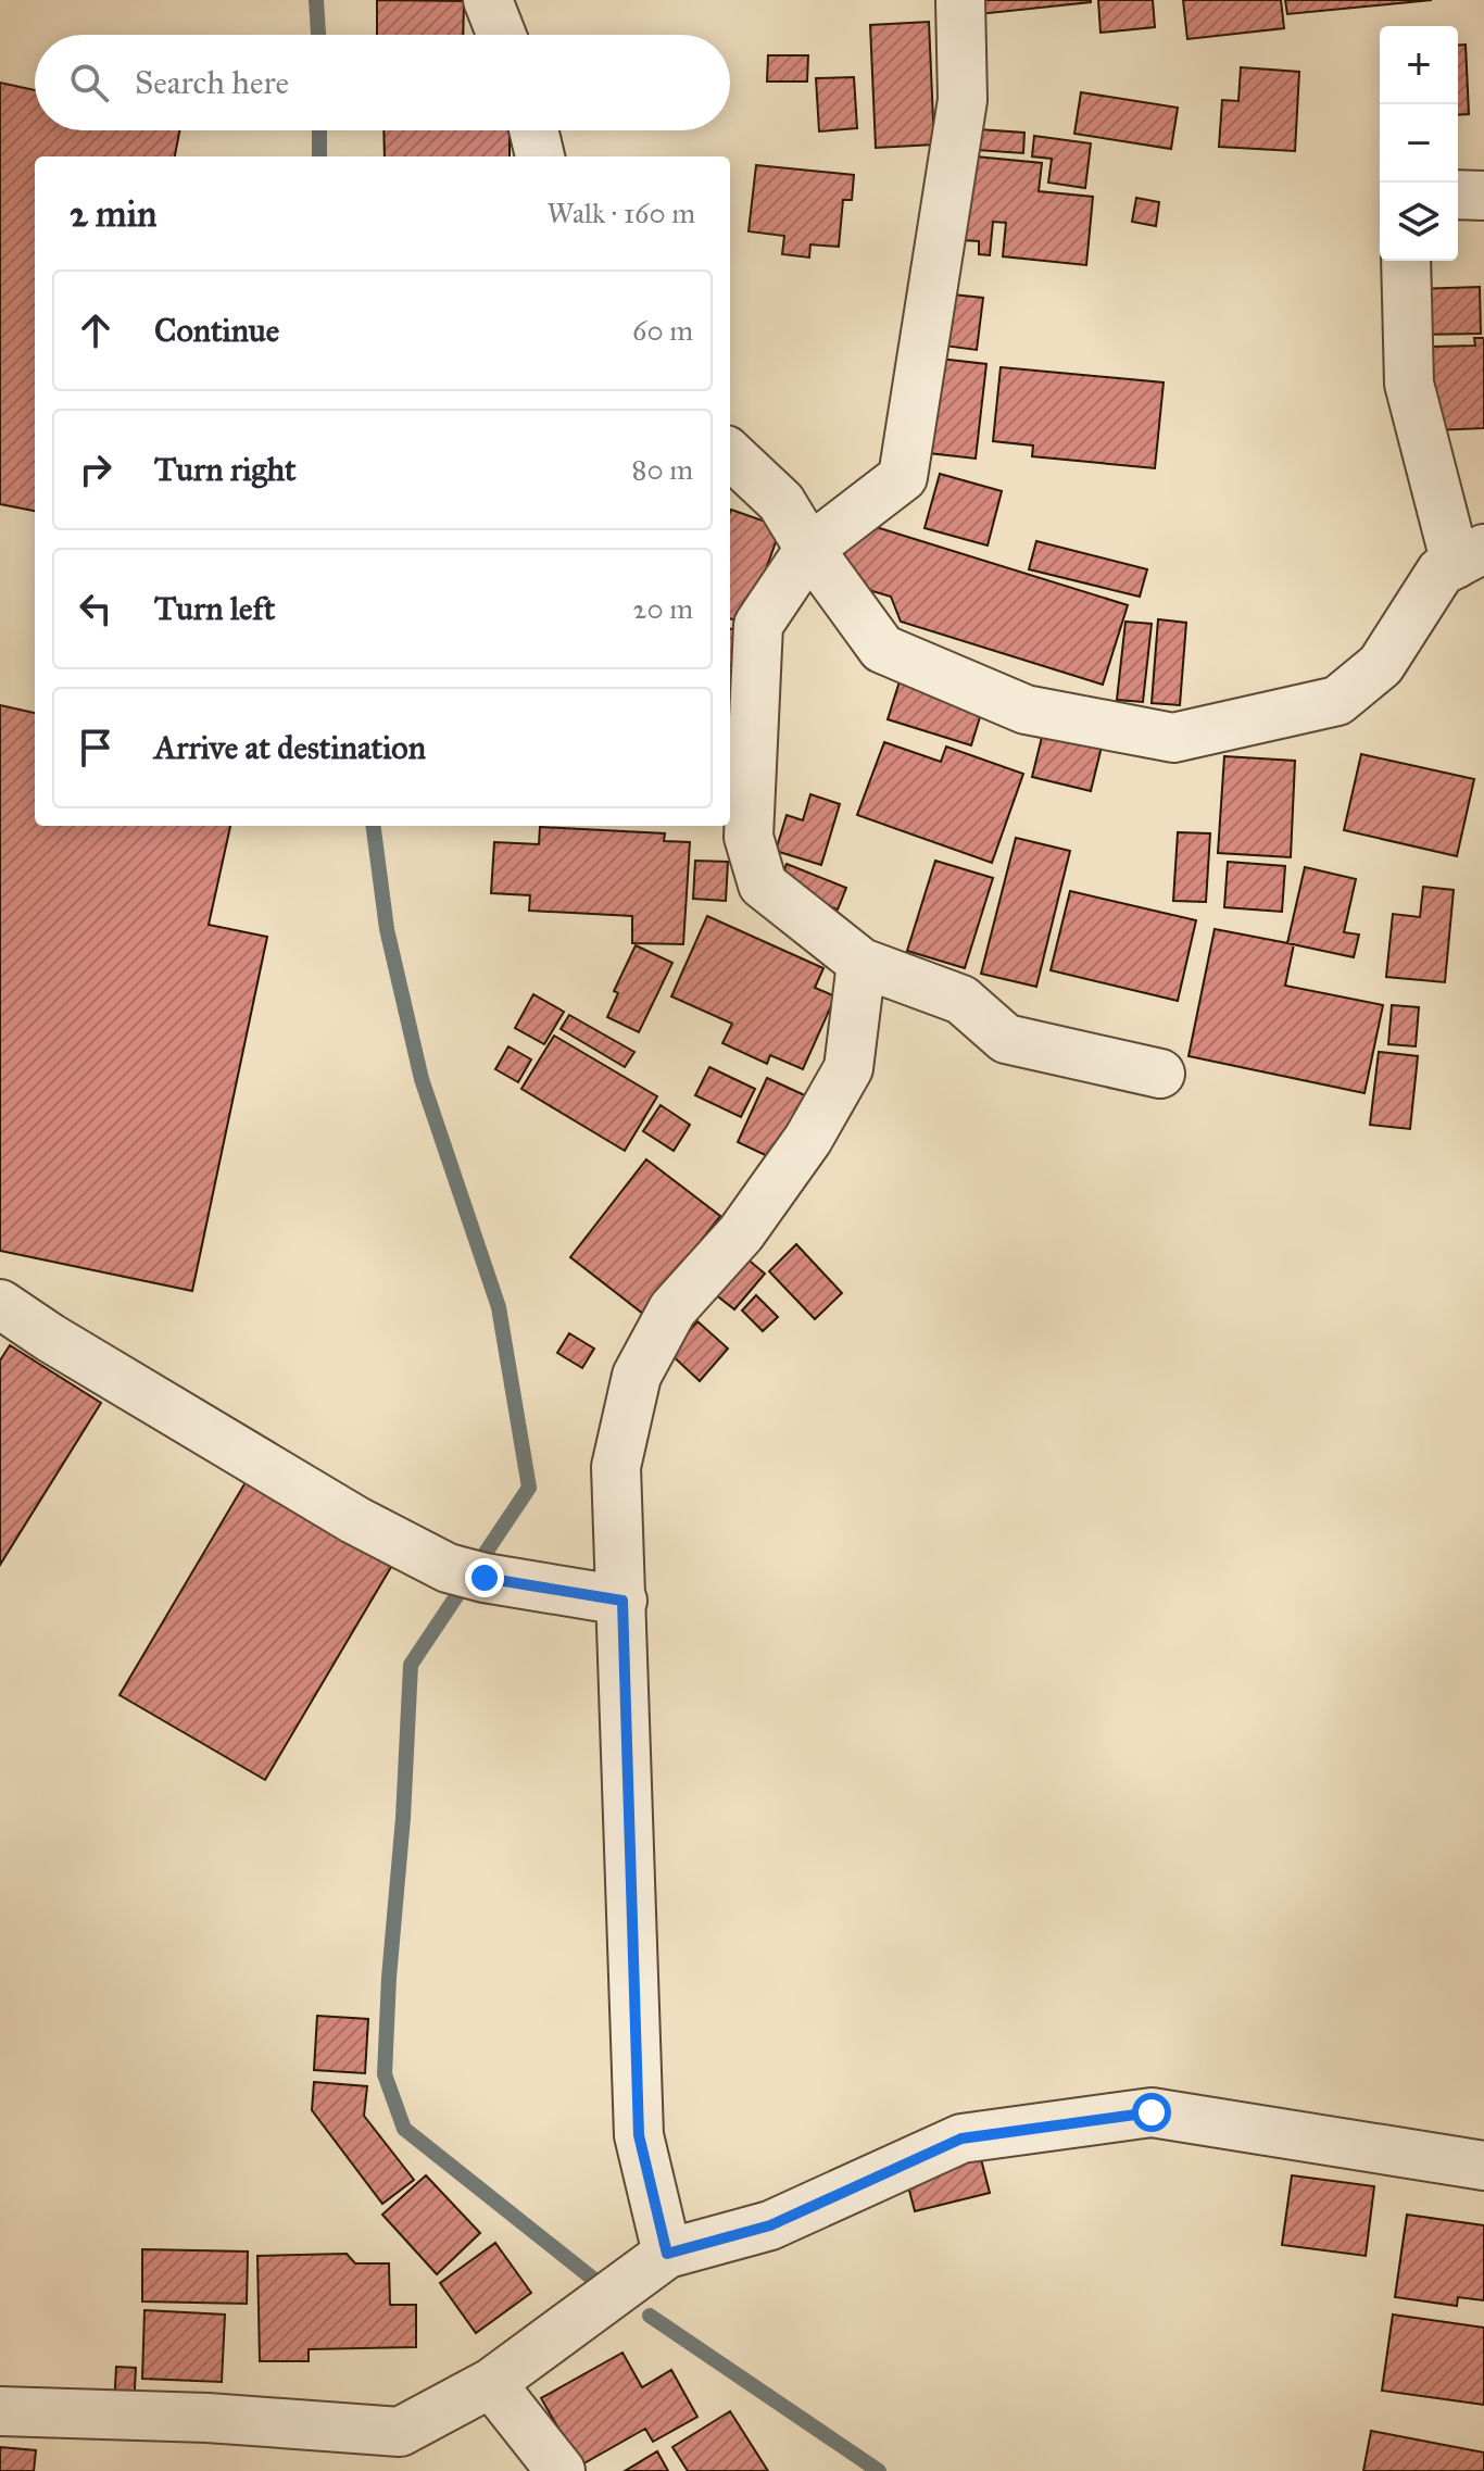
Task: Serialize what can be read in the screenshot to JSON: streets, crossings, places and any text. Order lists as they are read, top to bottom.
{
  "page": {
    "map_buttons": ["+", "−"],
    "search": "Search here",
    "heading": ["2 min", "Walk · 160 m"],
    "list": [
      ["Continue", "60 m"],
      ["Turn right", "80 m"],
      ["Turn left", "20 m"],
      "Arrive at destination"
    ]
  }
}
